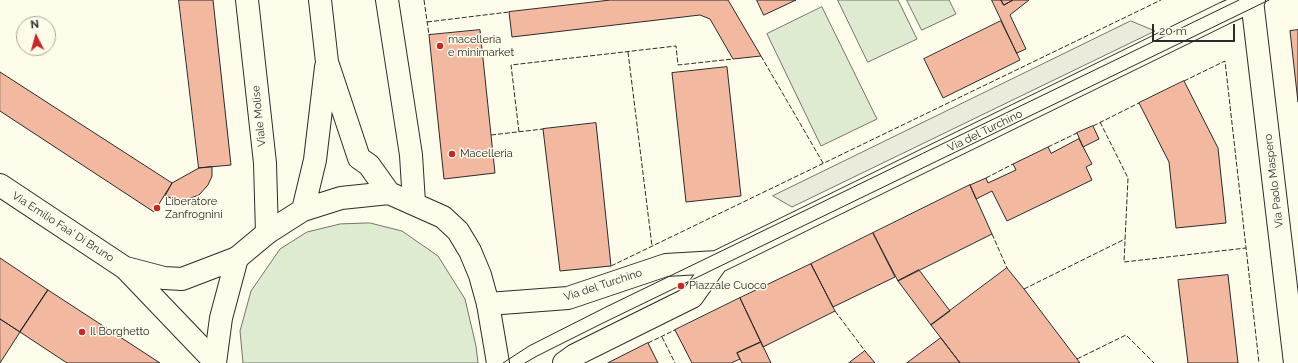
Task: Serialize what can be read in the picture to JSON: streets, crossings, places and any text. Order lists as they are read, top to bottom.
{
  "streets": {
    "street": [
      "Viale Molise",
      "Via del Turchino",
      "Via Paolo Maspero",
      "Via Emilio Faa' Di Bruno"
    ]
  },
  "crossings": [
    ["Viale Molise", "Via Emilio Faa' Di Bruno"],
    ["Via del Turchino", "Via Paolo Maspero"]
  ],
  "places": [
    "macelleria e minimarket",
    "Macelleria",
    "Liberatore Zanfrognini",
    "Piazzale Cuoco",
    "Il Borghetto"
  ],
  "scale_bar": "20 m",
  "north": "top"
}
